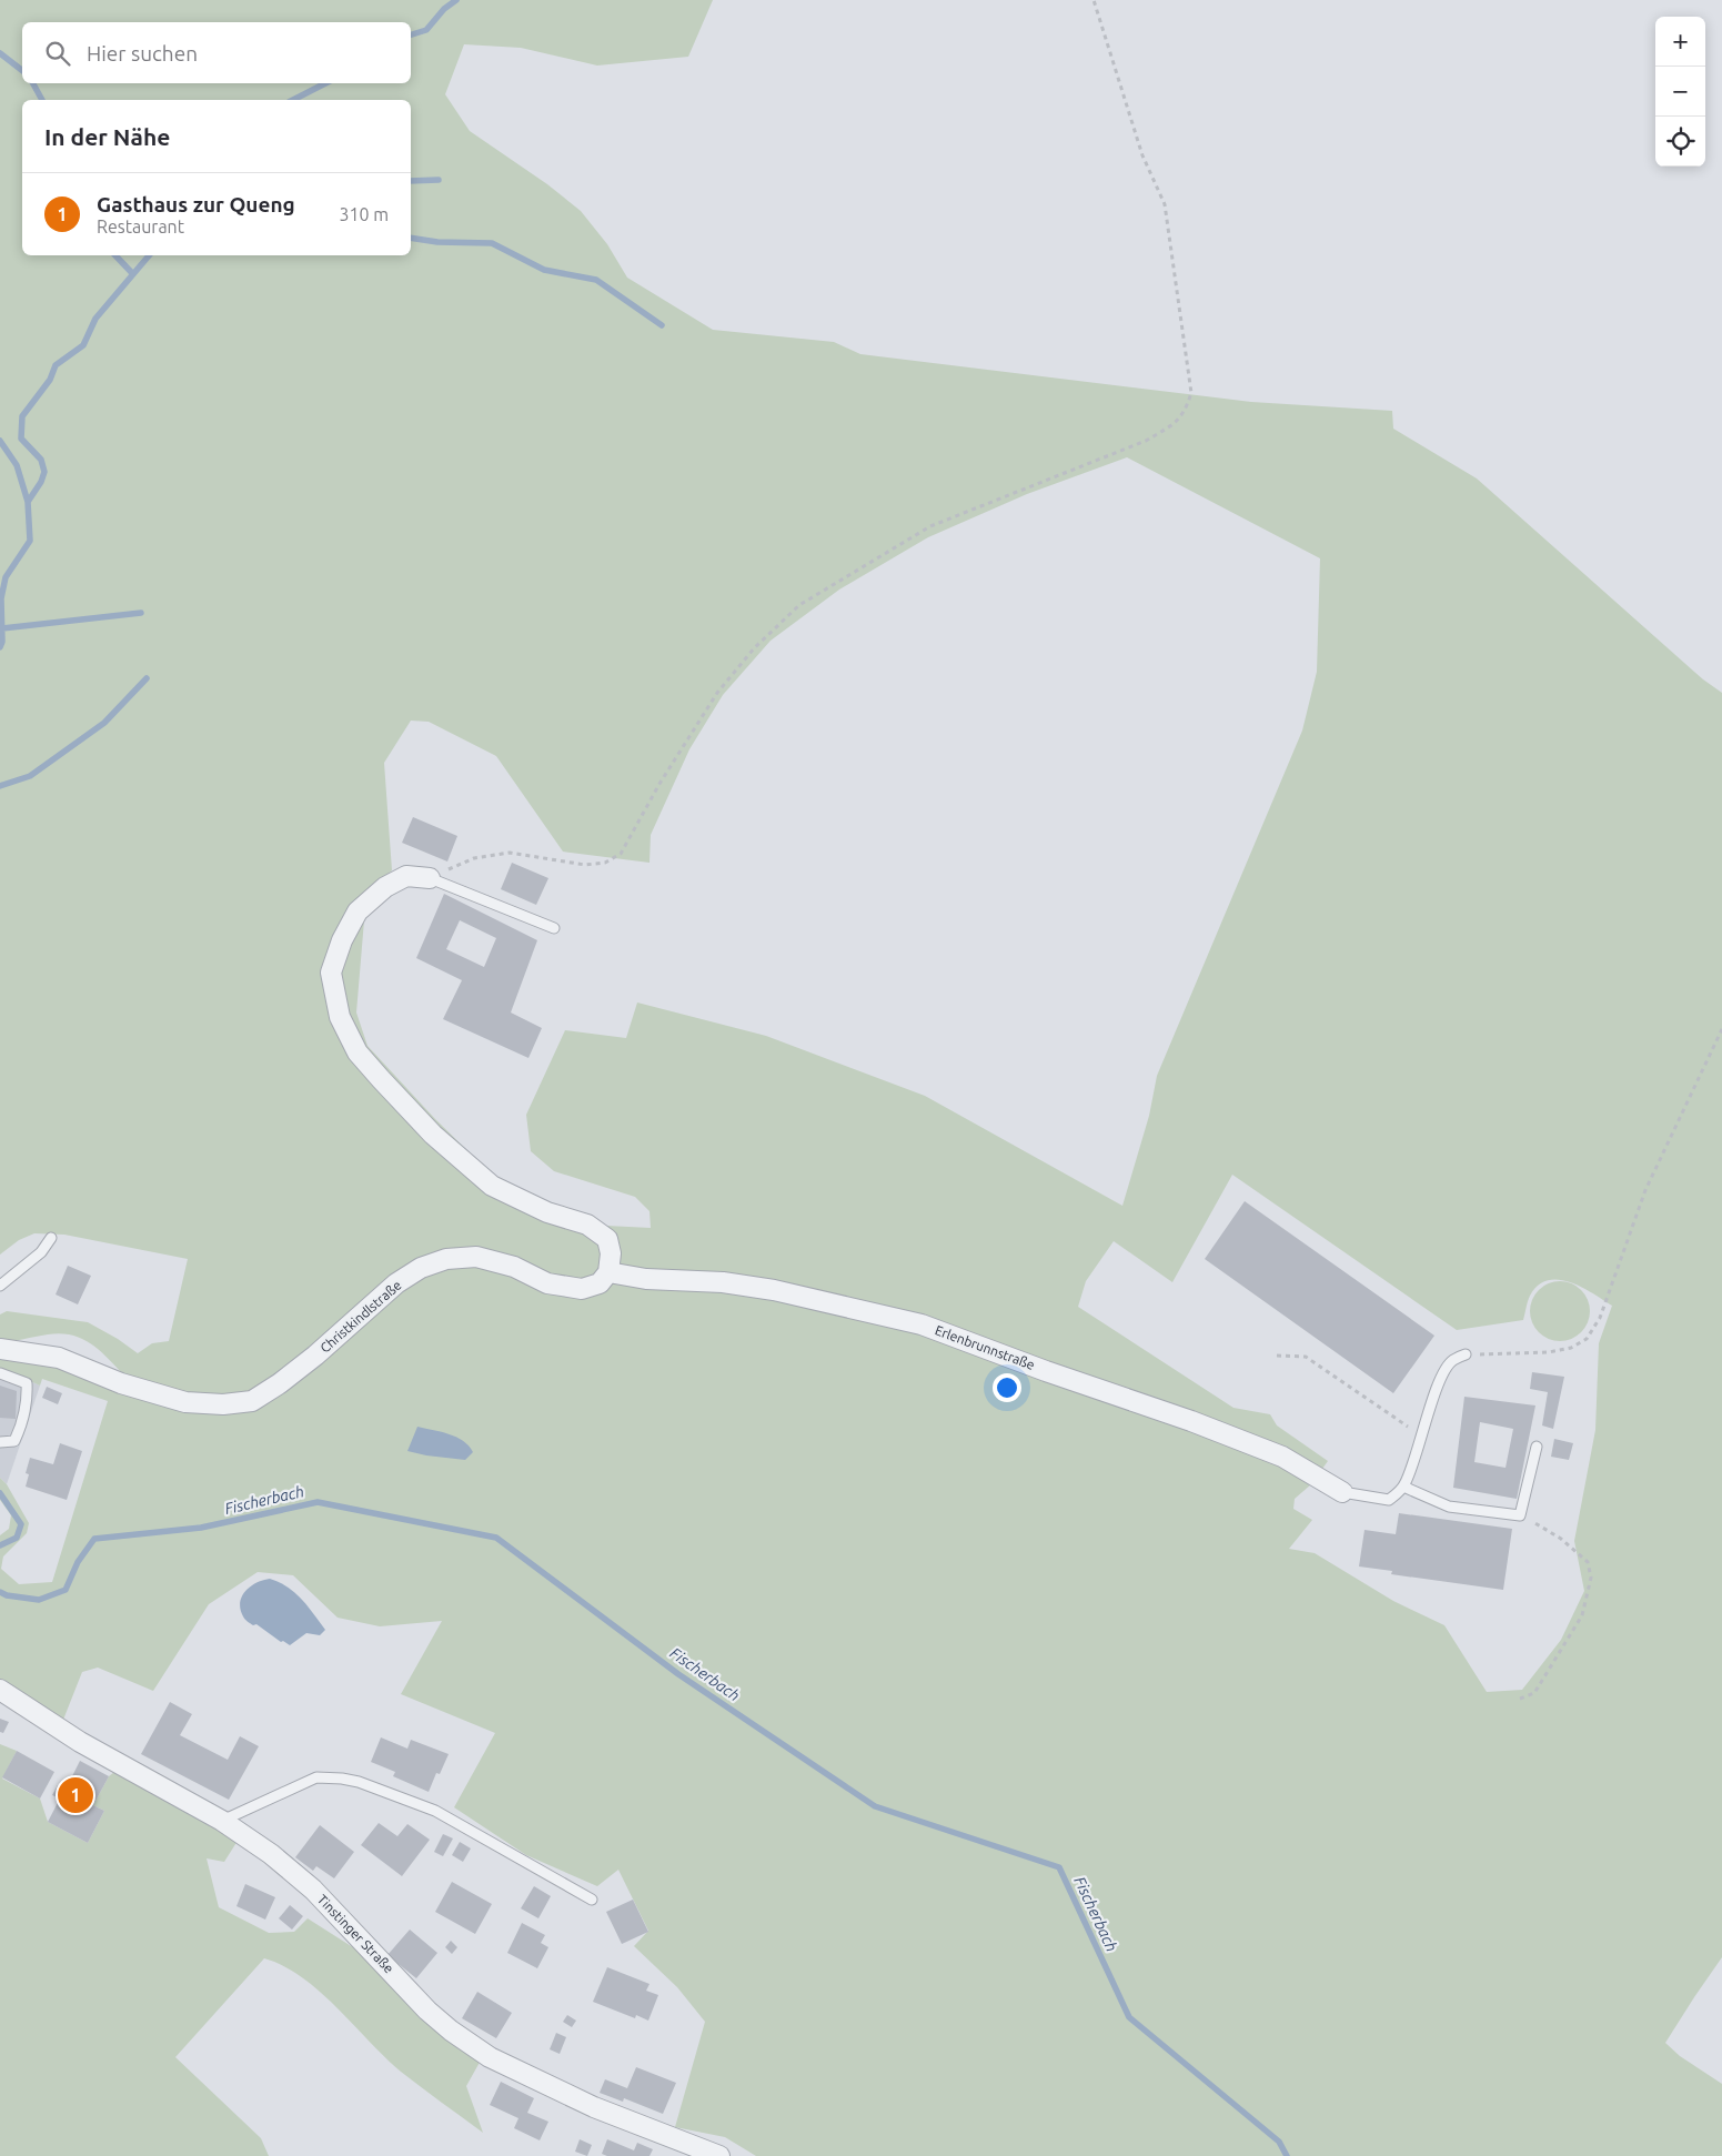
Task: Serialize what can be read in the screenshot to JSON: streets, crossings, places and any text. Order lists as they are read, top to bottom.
{
  "streets": {
    "street": ["Christkindlstraße", "Erlenbrunnstraße", "Tinstinger Straße"]
  },
  "crossings": [
    ["Christkindlstraße", "Erlenbrunnstraße"]
  ],
  "water": ["Fischerbach"],
  "page": {
    "map_buttons": ["+", "−"],
    "search": "Hier suchen",
    "heading": "In der Nähe",
    "list": [
      {
        "mark": "1",
        "name": "Gasthaus zur Queng",
        "note": "Restaurant",
        "value": "310 m"
      }
    ],
    "pins": "1"
  }
}
